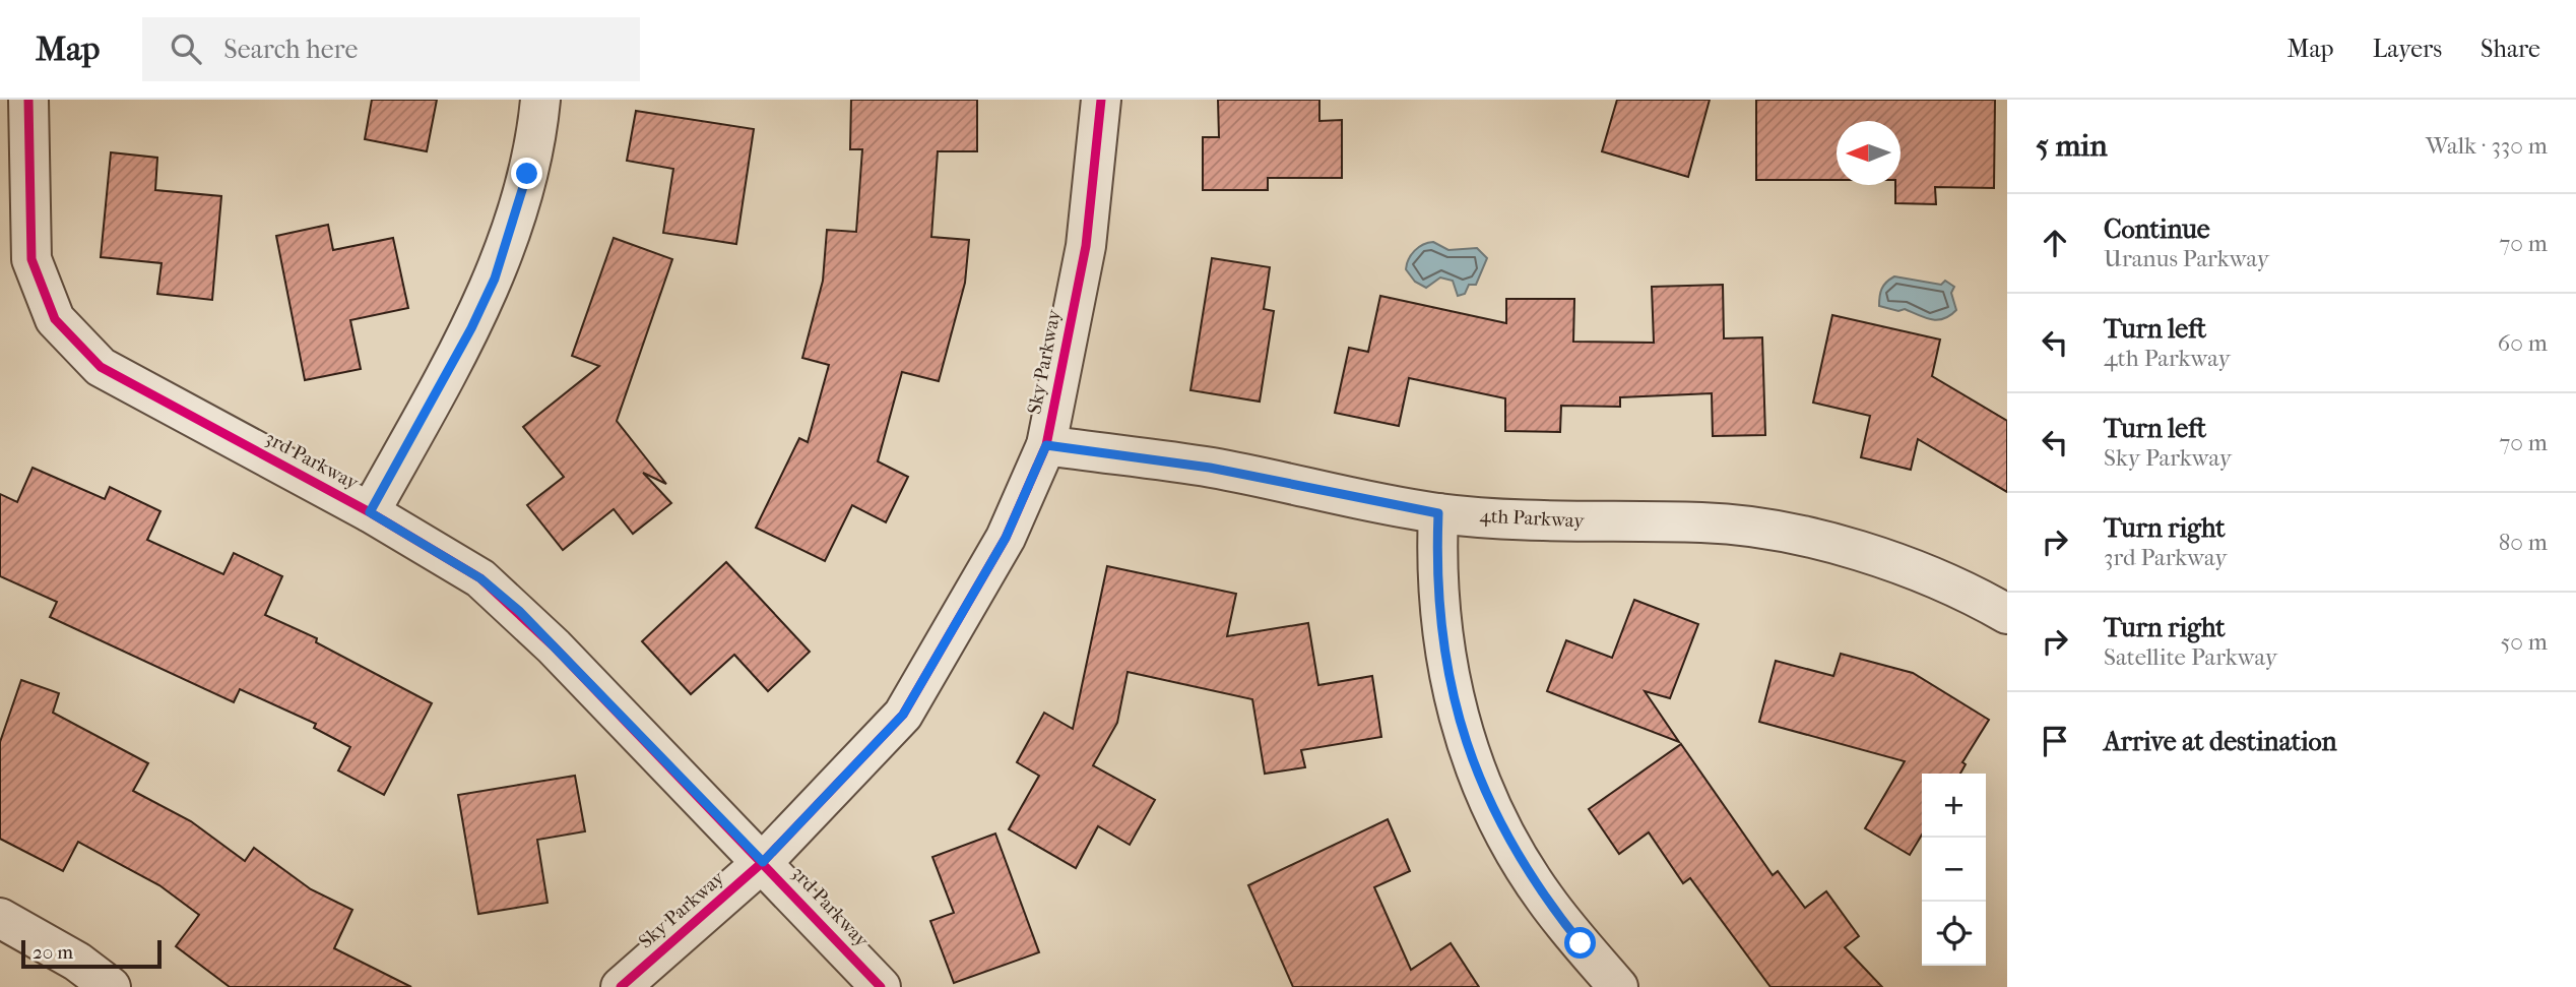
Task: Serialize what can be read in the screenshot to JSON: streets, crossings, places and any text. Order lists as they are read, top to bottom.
{
  "streets": {
    "street": ["Sky Parkway", "3rd Parkway", "4th Parkway"]
  },
  "crossings": [
    ["Sky Parkway", "3rd Parkway"],
    ["Sky Parkway", "4th Parkway"]
  ],
  "scale_bar": "20 m",
  "north": "left",
  "page": {
    "header": "Map",
    "search": "Search here",
    "nav": ["Map", "Layers", "Share"],
    "heading": ["5 min", "Walk · 330 m"],
    "list": [
      ["Continue", "Uranus Parkway", "70 m"],
      ["Turn left", "4th Parkway", "60 m"],
      ["Turn left", "Sky Parkway", "70 m"],
      ["Turn right", "3rd Parkway", "80 m"],
      ["Turn right", "Satellite Parkway", "50 m"],
      "Arrive at destination"
    ],
    "map_buttons": ["+", "−"],
    "scale": "20 m"
  }
}
